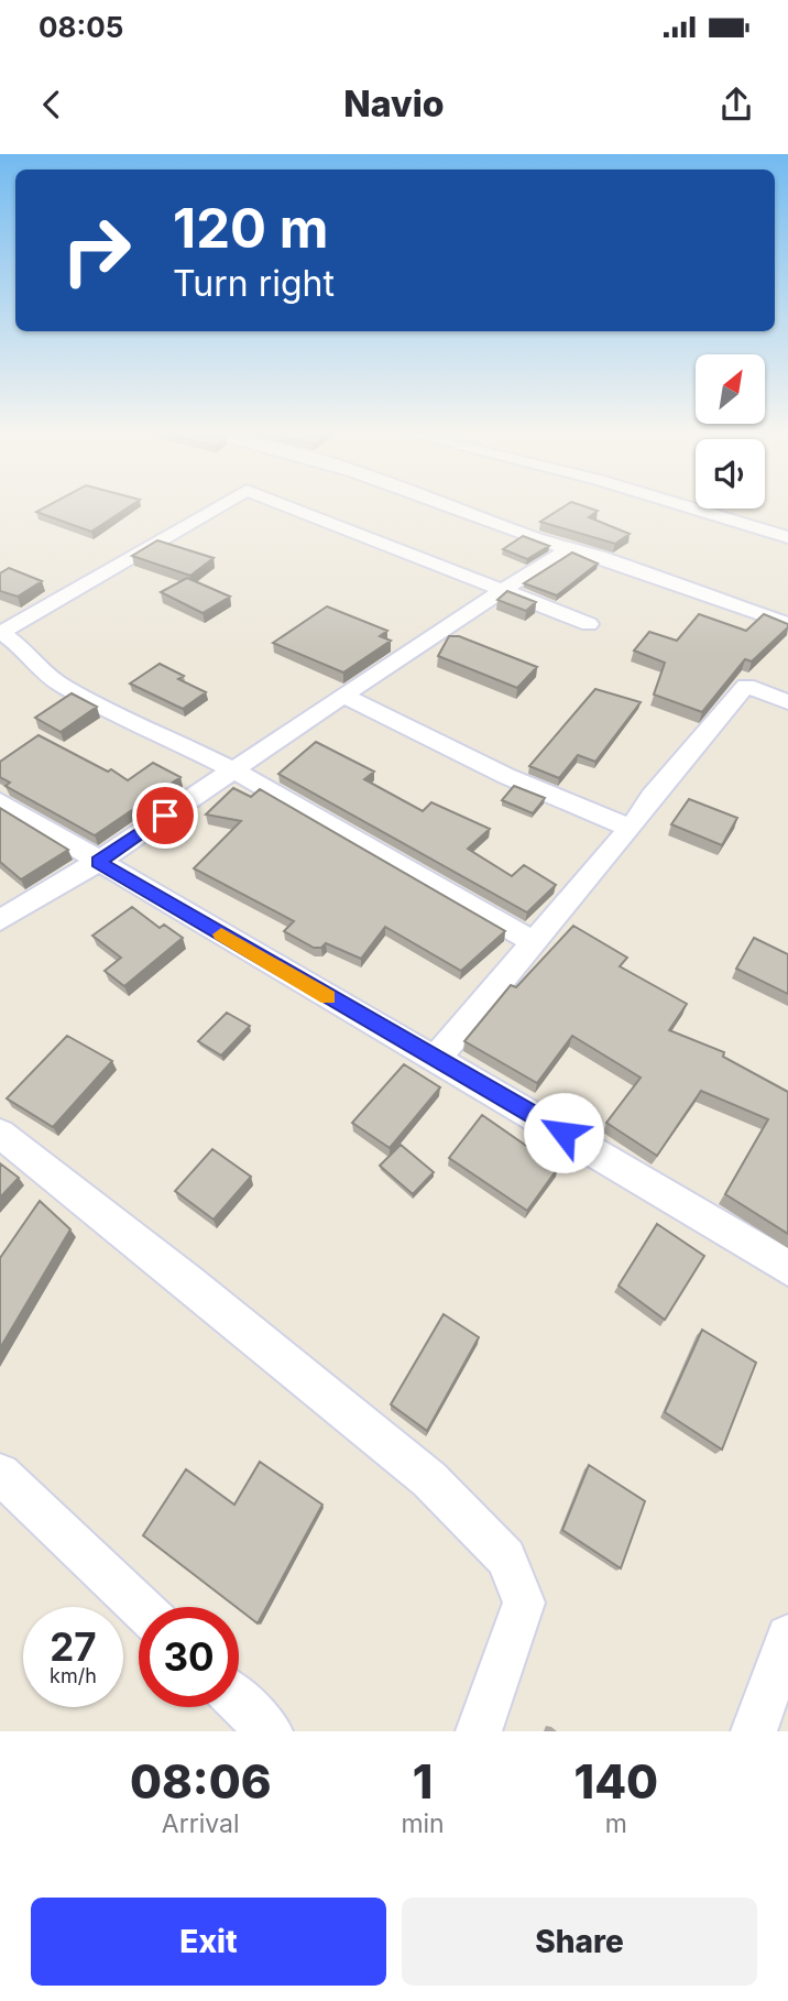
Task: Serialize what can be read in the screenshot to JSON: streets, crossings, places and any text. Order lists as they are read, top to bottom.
{
  "north": "top right",
  "page": {
    "status": "08:05",
    "header": "Navio",
    "turn": ["120 m", "Turn right"],
    "speed": "27 km/h",
    "limit": "30",
    "eta": [
      "08:06",
      "Arrival",
      "1",
      "min",
      "140",
      "m"
    ],
    "buttons": ["Exit", "Share"]
  }
}
